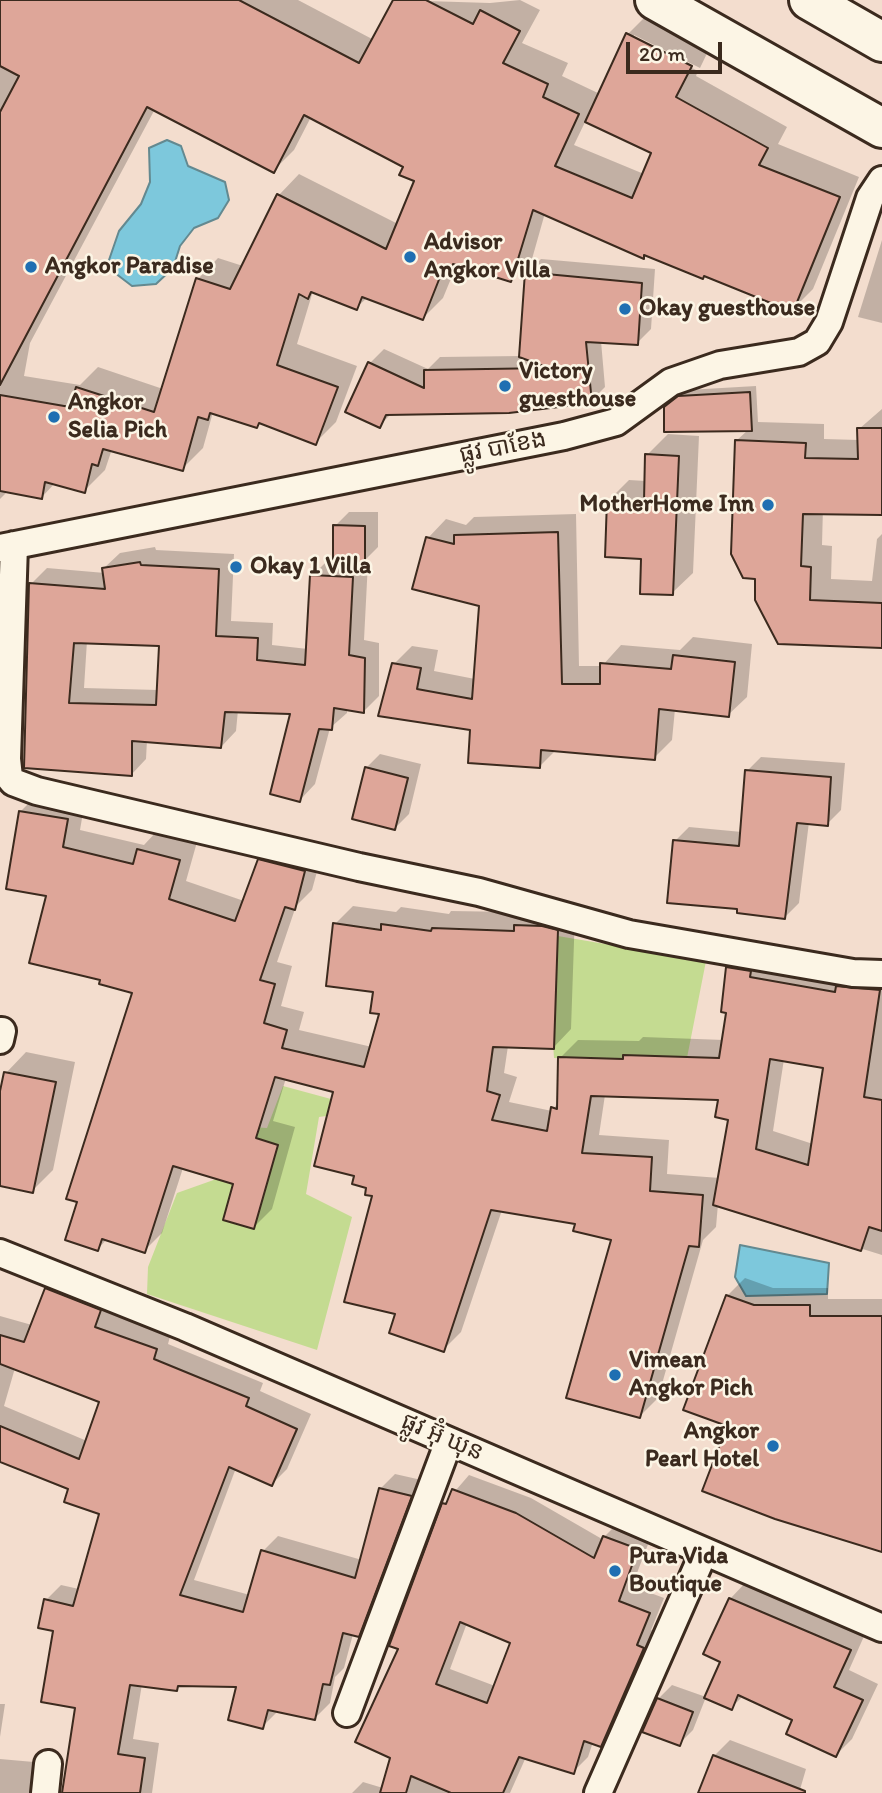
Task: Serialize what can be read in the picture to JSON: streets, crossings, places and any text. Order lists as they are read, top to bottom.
{
  "streets": {
    "street": ["ផ្លូវ បាខែង", "ផ្លូវ អ៊ុំ ឃុន"]
  },
  "places": [
    "Advisor Angkor Villa",
    "Angkor Paradise",
    "Okay guesthouse",
    "Victory guesthouse",
    "Angkor Selia Pich",
    "MotherHome Inn",
    "Okay 1 Villa",
    "Vimean Angkor Pich",
    "Angkor Pearl Hotel",
    "Pura Vida Boutique"
  ],
  "scale_bar": "20 m"
}
